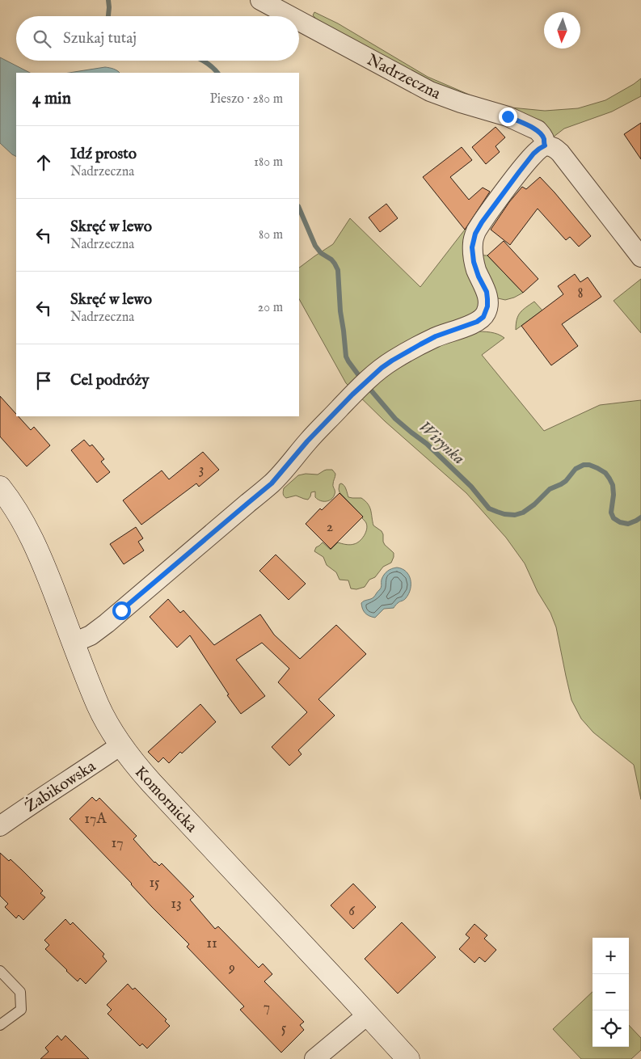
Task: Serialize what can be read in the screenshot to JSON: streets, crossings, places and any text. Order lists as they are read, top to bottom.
{
  "streets": {
    "street": ["Nadrzeczna", "Żabikowska", "Komornicka"]
  },
  "crossings": [
    ["Żabikowska", "Komornicka"]
  ],
  "water": ["Wirynka"],
  "house_numbers": [
    "8",
    "3",
    "2",
    "17A",
    "17",
    "15",
    "13",
    "6",
    "11",
    "9",
    "7",
    "5"
  ],
  "north": "bottom",
  "page": {
    "search": "Szukaj tutaj",
    "heading": ["4 min", "Pieszo · 280 m"],
    "list": [
      ["Idź prosto", "Nadrzeczna", "180 m"],
      ["Skręć w lewo", "Nadrzeczna", "80 m"],
      ["Skręć w lewo", "Nadrzeczna", "20 m"],
      "Cel podróży"
    ],
    "map_buttons": ["+", "−"]
  }
}
